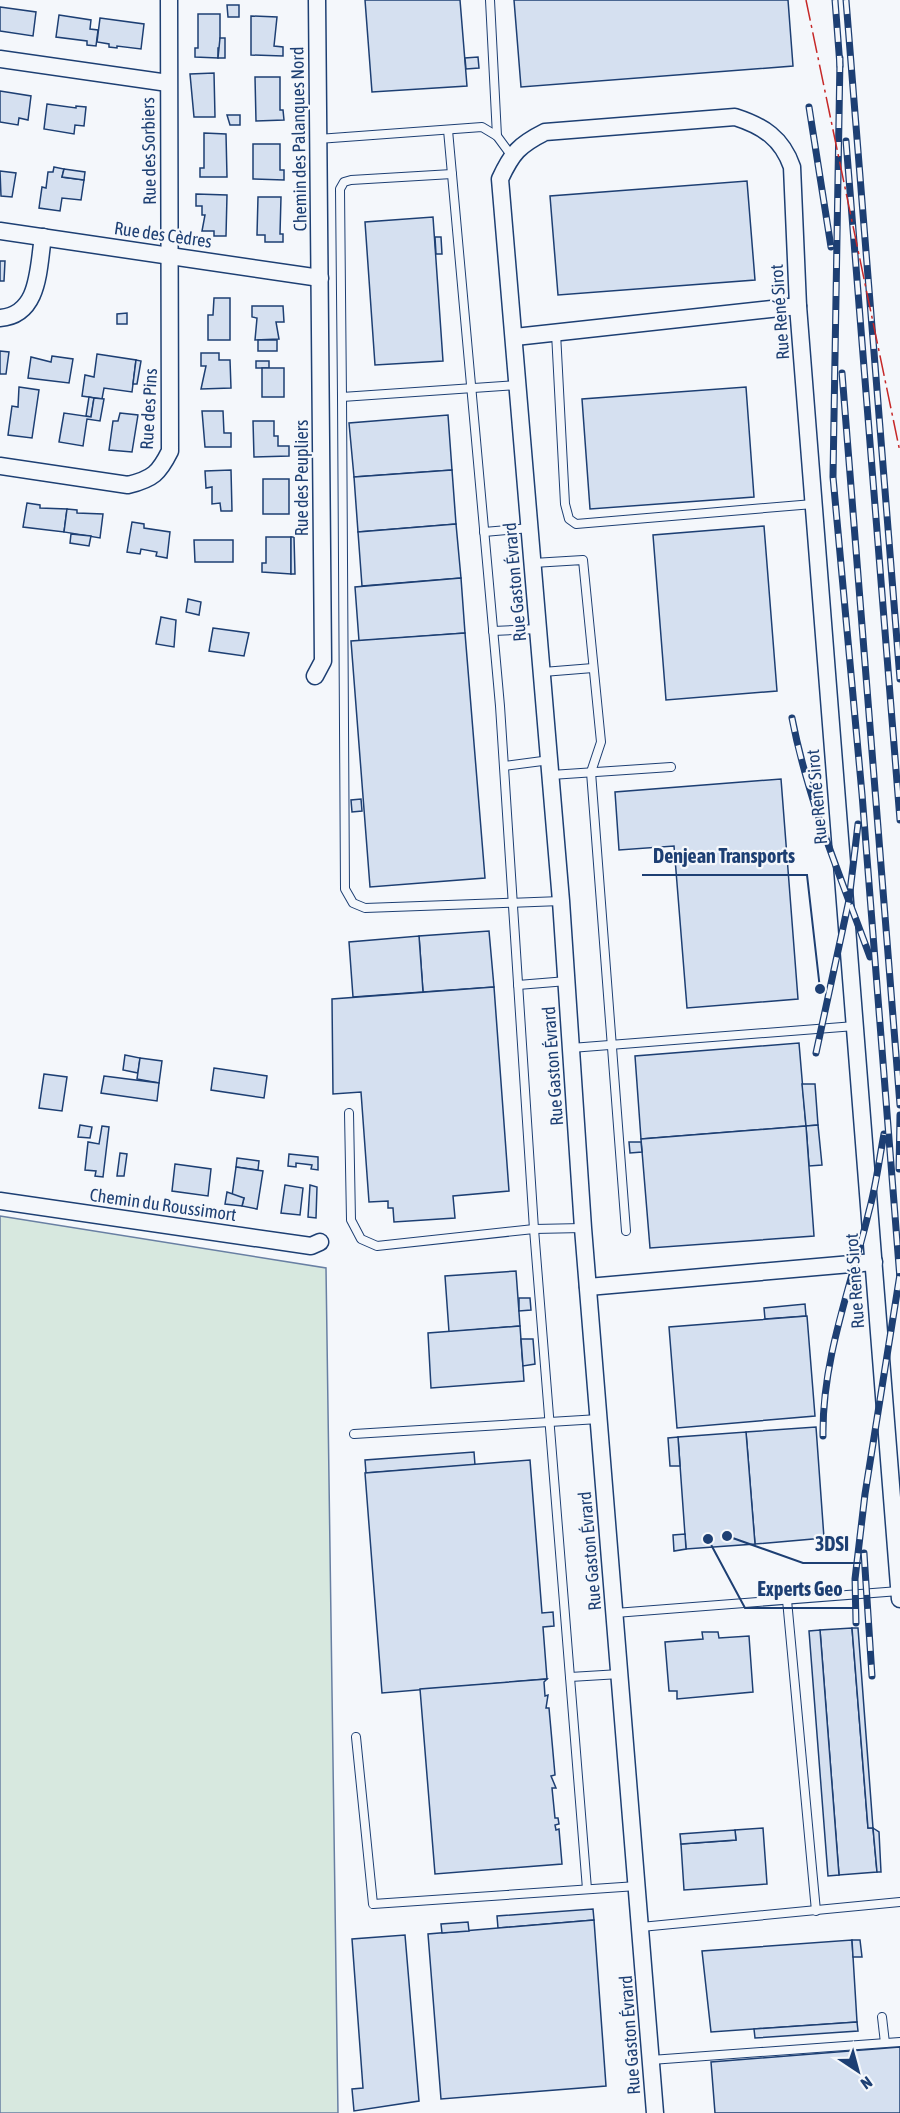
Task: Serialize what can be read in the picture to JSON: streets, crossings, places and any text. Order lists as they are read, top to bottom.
{
  "streets": {
    "street": [
      "Chemin des Palanques Nord",
      "Rue des Sorbiers",
      "Rue des Cèdres",
      "Rue René Sirot",
      "Rue des Pins",
      "Rue des Peupliers",
      "Rue Gaston Évrard",
      "Chemin du Roussimort"
    ]
  },
  "crossings": [
    ["Chemin des Palanques Nord", "Rue des Cèdres"],
    ["Chemin des Palanques Nord", "Rue des Peupliers"],
    ["Rue des Sorbiers", "Rue des Cèdres"],
    ["Rue des Sorbiers", "Rue des Pins"],
    ["Rue des Cèdres", "Rue des Pins"],
    ["Rue des Cèdres", "Rue des Peupliers"],
    ["Rue René Sirot", "Rue Gaston Évrard"]
  ],
  "places": ["Denjean Transports", "3DSI", "Experts Geo"],
  "north": "bottom right"
}
